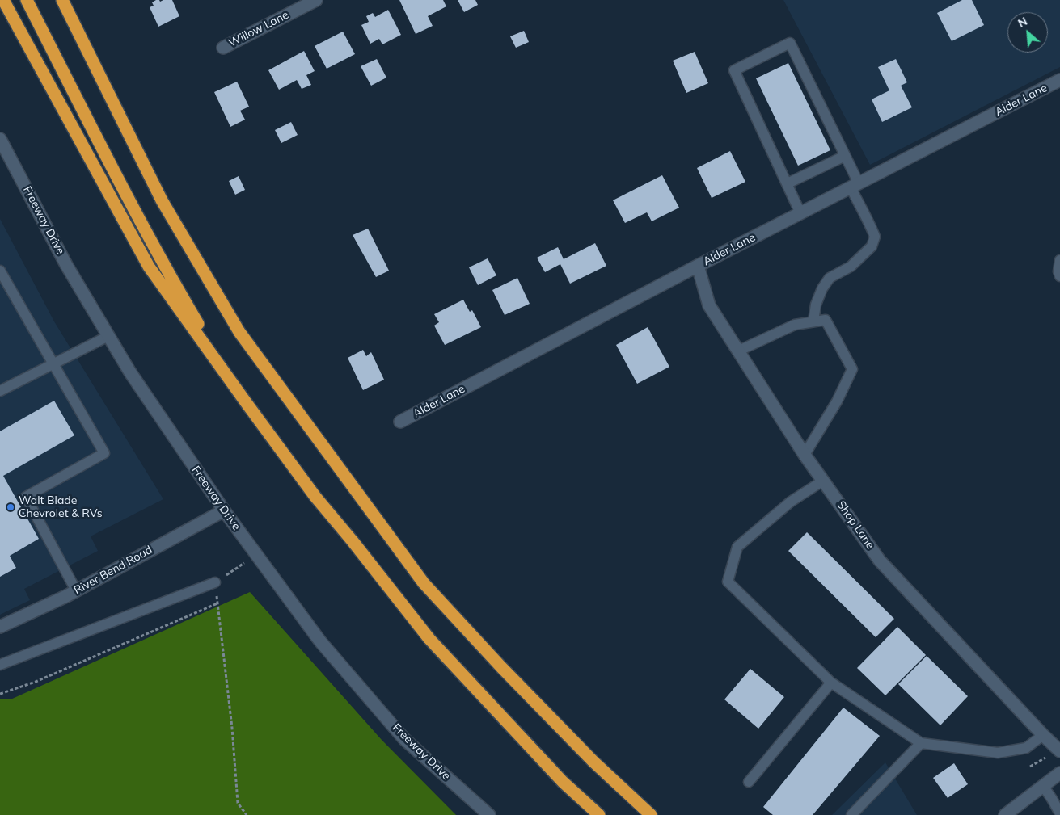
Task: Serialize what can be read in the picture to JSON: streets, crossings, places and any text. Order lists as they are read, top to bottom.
{
  "streets": {
    "street": [
      "Willow Lane",
      "Alder Lane",
      "Freeway Drive",
      "Shop Lane",
      "River Bend Road"
    ]
  },
  "crossings": [
    ["Alder Lane", "Shop Lane"],
    ["Freeway Drive", "River Bend Road"]
  ],
  "places": ["Walt Blade Chevrolet & RVs"],
  "north": "top left"
}
